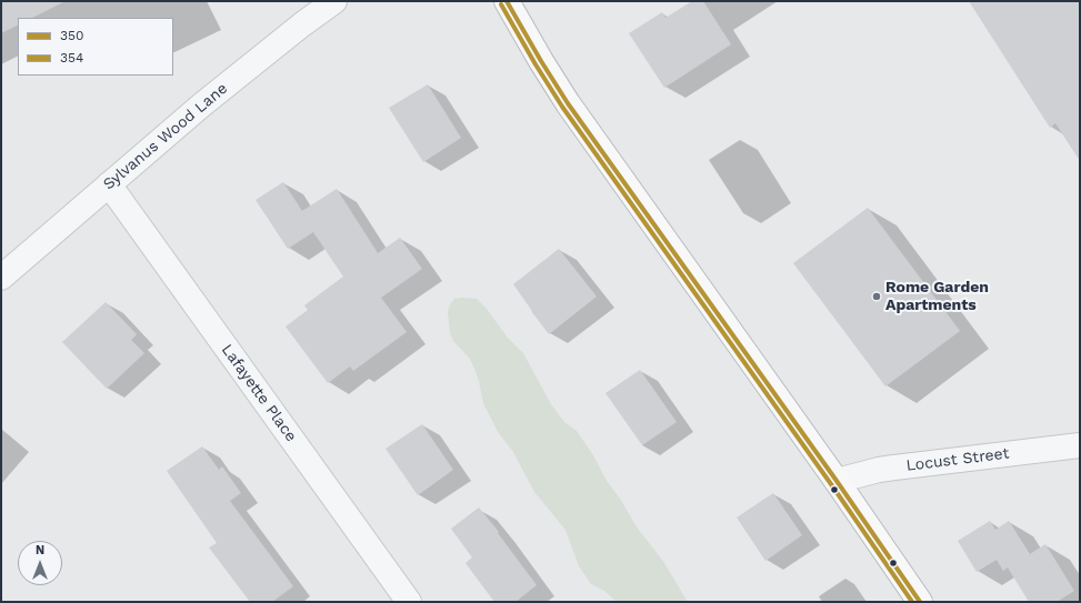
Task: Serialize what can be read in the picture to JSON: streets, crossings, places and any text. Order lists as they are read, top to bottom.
{
  "streets": {
    "street": ["Sylvanus Wood Lane", "Lafayette Place", "Locust Street"]
  },
  "crossings": [
    ["Sylvanus Wood Lane", "Lafayette Place"]
  ],
  "places": ["Rome Garden Apartments"],
  "lines": ["transit line 350", "transit line 354"],
  "legend": ["350", "354"],
  "north": "top"
}
